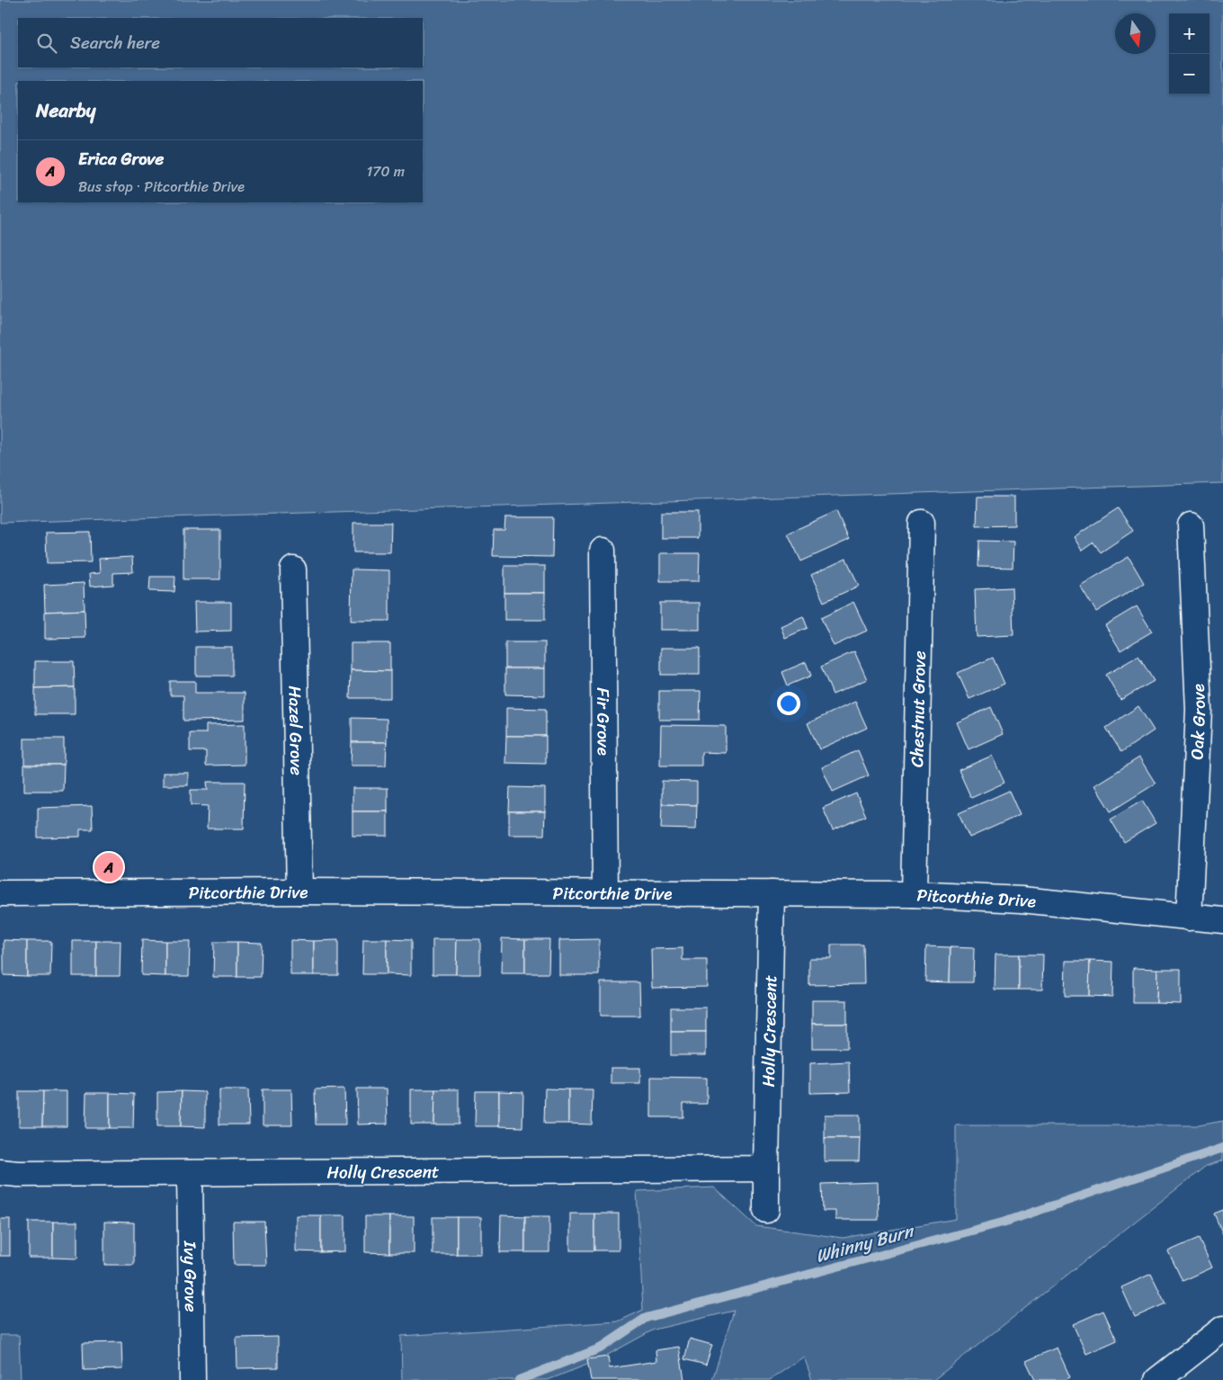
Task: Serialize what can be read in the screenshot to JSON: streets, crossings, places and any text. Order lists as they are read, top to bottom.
{
  "streets": {
    "street": [
      "Chestnut Grove",
      "Fir Grove",
      "Oak Grove",
      "Hazel Grove",
      "Pitcorthie Drive",
      "Holly Crescent",
      "Ivy Grove"
    ]
  },
  "crossings": [
    ["Chestnut Grove", "Pitcorthie Drive"],
    ["Fir Grove", "Pitcorthie Drive"],
    ["Oak Grove", "Pitcorthie Drive"],
    ["Hazel Grove", "Pitcorthie Drive"],
    ["Pitcorthie Drive", "Holly Crescent"],
    ["Holly Crescent", "Ivy Grove"]
  ],
  "water": ["Whinny Burn"],
  "north": "bottom",
  "page": {
    "map_buttons": ["+", "−"],
    "search": "Search here",
    "heading": "Nearby",
    "list": [
      {
        "mark": "A",
        "name": "Erica Grove",
        "note": "Bus stop · Pitcorthie Drive",
        "value": "170 m"
      }
    ],
    "pins": "A"
  }
}
